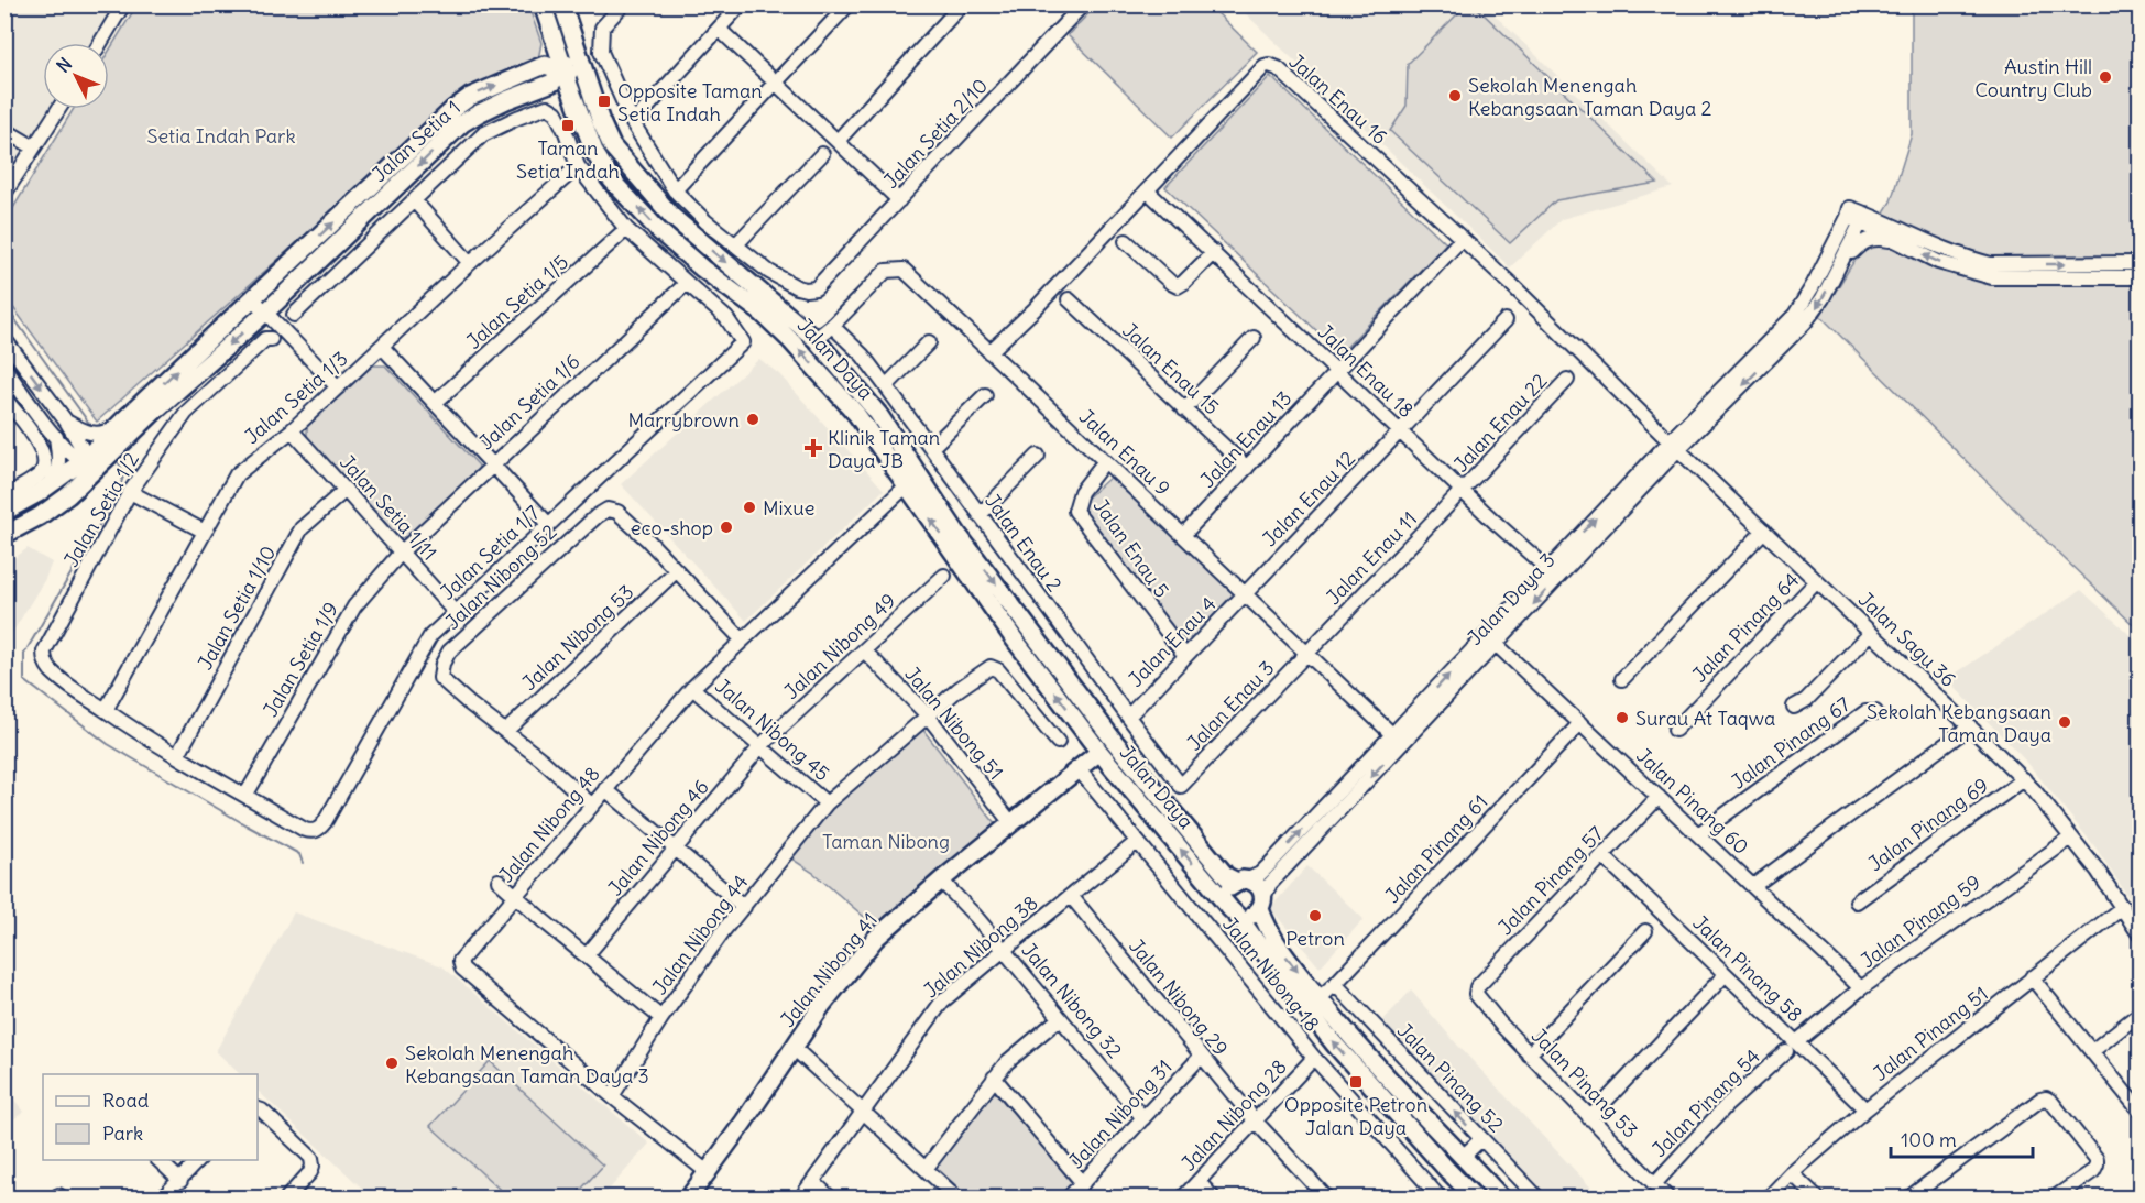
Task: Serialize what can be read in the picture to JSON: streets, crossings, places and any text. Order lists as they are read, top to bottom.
{
  "streets": {
    "main road": ["Jalan Setia 1", "Jalan Daya", "Jalan Nibong 41"],
    "street": [
      "Jalan Enau 16",
      "Jalan Setia 2/10",
      "Jalan Setia 1/5",
      "Jalan Enau 15",
      "Jalan Enau 18",
      "Jalan Setia 1/3",
      "Jalan Setia 1/6",
      "Jalan Enau 22",
      "Jalan Enau 13",
      "Jalan Enau 9",
      "Jalan Enau 12",
      "Jalan Setia 1/11",
      "Jalan Setia 1/2",
      "Jalan Enau 2",
      "Jalan Enau 5",
      "Jalan Setia 1/7",
      "Jalan Enau 11",
      "Jalan Nibong 52",
      "Jalan Daya 3",
      "Jalan Setia 1/10",
      "Jalan Pinang 64",
      "Jalan Nibong 53",
      "Jalan Sagu 36",
      "Jalan Enau 4",
      "Jalan Nibong 49",
      "Jalan Setia 1/9",
      "Jalan Enau 3",
      "Jalan Nibong 51",
      "Jalan Nibong 45",
      "Jalan Pinang 67",
      "Jalan Pinang 60",
      "Jalan Nibong 48",
      "Jalan Pinang 69",
      "Jalan Nibong 46",
      "Jalan Pinang 61",
      "Jalan Pinang 57",
      "Jalan Pinang 59",
      "Jalan Nibong 44",
      "Jalan Nibong 38",
      "Jalan Pinang 58",
      "Jalan Nibong 18",
      "Jalan Nibong 29",
      "Jalan Nibong 32",
      "Jalan Pinang 51",
      "Jalan Pinang 52",
      "Jalan Pinang 53",
      "Jalan Pinang 54",
      "Jalan Nibong 31",
      "Jalan Nibong 28"
    ]
  },
  "crossings": [
    ["Jalan Enau 16", "Jalan Enau 18"],
    ["Jalan Enau 16", "Jalan Enau 13"],
    ["Jalan Enau 16", "Jalan Enau 9"],
    ["Jalan Enau 16", "Jalan Daya 3"],
    ["Jalan Enau 16", "Jalan Sagu 36"],
    ["Jalan Setia 1", "Jalan Daya"],
    ["Jalan Setia 1/5", "Jalan Setia 1/7"],
    ["Jalan Daya", "Jalan Enau 9"],
    ["Jalan Daya", "Jalan Daya 3"],
    ["Jalan Daya", "Jalan Nibong 48"],
    ["Jalan Daya", "Jalan Nibong 41"],
    ["Jalan Enau 15", "Jalan Enau 13"],
    ["Jalan Enau 18", "Jalan Enau 22"],
    ["Jalan Enau 18", "Jalan Enau 13"],
    ["Jalan Enau 18", "Jalan Enau 12"],
    ["Jalan Enau 18", "Jalan Enau 11"],
    ["Jalan Enau 18", "Jalan Daya 3"],
    ["Jalan Setia 1/3", "Jalan Setia 1/11"],
    ["Jalan Setia 1/3", "Jalan Setia 1/2"],
    ["Jalan Setia 1/3", "Jalan Setia 1/7"],
    ["Jalan Setia 1/6", "Jalan Setia 1/11"],
    ["Jalan Setia 1/6", "Jalan Setia 1/7"],
    ["Jalan Setia 1/6", "Jalan Setia 1/9"],
    ["Jalan Enau 22", "Jalan Enau 11"],
    ["Jalan Enau 13", "Jalan Enau 9"],
    ["Jalan Enau 9", "Jalan Enau 12"],
    ["Jalan Enau 9", "Jalan Enau 2"],
    ["Jalan Enau 9", "Jalan Enau 5"],
    ["Jalan Enau 9", "Jalan Enau 11"],
    ["Jalan Enau 9", "Jalan Daya 3"],
    ["Jalan Enau 9", "Jalan Enau 4"],
    ["Jalan Enau 9", "Jalan Enau 3"],
    ["Jalan Enau 12", "Jalan Enau 4"],
    ["Jalan Setia 1/11", "Jalan Setia 1/7"],
    ["Jalan Setia 1/11", "Jalan Setia 1/10"],
    ["Jalan Setia 1/11", "Jalan Setia 1/9"],
    ["Jalan Setia 1/2", "Jalan Setia 1/7"],
    ["Jalan Enau 2", "Jalan Enau 4"],
    ["Jalan Enau 2", "Jalan Enau 3"],
    ["Jalan Enau 5", "Jalan Enau 4"],
    ["Jalan Setia 1/7", "Jalan Setia 1/10"],
    ["Jalan Setia 1/7", "Jalan Setia 1/9"],
    ["Jalan Enau 11", "Jalan Enau 3"],
    ["Jalan Nibong 52", "Jalan Nibong 53"],
    ["Jalan Nibong 52", "Jalan Nibong 48"],
    ["Jalan Daya 3", "Jalan Sagu 36"],
    ["Jalan Daya 3", "Jalan Pinang 60"],
    ["Jalan Pinang 64", "Jalan Sagu 36"],
    ["Jalan Sagu 36", "Jalan Pinang 69"],
    ["Jalan Sagu 36", "Jalan Pinang 59"],
    ["Jalan Sagu 36", "Jalan Pinang 51"],
    ["Jalan Nibong 49", "Jalan Nibong 51"],
    ["Jalan Nibong 49", "Jalan Nibong 45"],
    ["Jalan Nibong 49", "Jalan Nibong 46"],
    ["Jalan Nibong 51", "Jalan Nibong 44"],
    ["Jalan Nibong 51", "Jalan Nibong 41"],
    ["Jalan Nibong 45", "Jalan Nibong 48"],
    ["Jalan Nibong 45", "Jalan Nibong 46"],
    ["Jalan Nibong 45", "Jalan Nibong 44"],
    ["Jalan Pinang 67", "Jalan Pinang 60"],
    ["Jalan Pinang 60", "Jalan Pinang 61"],
    ["Jalan Pinang 60", "Jalan Pinang 57"],
    ["Jalan Pinang 60", "Jalan Pinang 59"],
    ["Jalan Nibong 48", "Jalan Nibong 44"],
    ["Jalan Nibong 48", "Jalan Nibong 41"],
    ["Jalan Pinang 61", "Jalan Pinang 52"],
    ["Jalan Pinang 57", "Jalan Pinang 58"],
    ["Jalan Pinang 57", "Jalan Pinang 53"],
    ["Jalan Pinang 59", "Jalan Pinang 58"],
    ["Jalan Pinang 59", "Jalan Pinang 54"],
    ["Jalan Nibong 38", "Jalan Nibong 18"],
    ["Jalan Nibong 38", "Jalan Nibong 29"],
    ["Jalan Nibong 38", "Jalan Nibong 32"],
    ["Jalan Pinang 58", "Jalan Pinang 51"],
    ["Jalan Pinang 58", "Jalan Pinang 54"],
    ["Jalan Nibong 41", "Jalan Nibong 18"],
    ["Jalan Nibong 41", "Jalan Nibong 32"],
    ["Jalan Nibong 18", "Jalan Nibong 28"],
    ["Jalan Nibong 29", "Jalan Nibong 31"],
    ["Jalan Nibong 29", "Jalan Nibong 28"],
    ["Jalan Nibong 32", "Jalan Nibong 31"],
    ["Jalan Pinang 53", "Jalan Pinang 54"]
  ],
  "one_way": ["Jalan Pinang 52"],
  "parks": ["Setia Indah Park", "Taman Nibong"],
  "places": {
    "other": [
      "Austin Hill Country Club",
      "Sekolah Menengah Kebangsaan Taman Daya 2",
      "Marrybrown",
      "Mixue",
      "eco-shop",
      "Surau At Taqwa",
      "Sekolah Kebangsaan Taman Daya",
      "Petron",
      "Sekolah Menengah Kebangsaan Taman Daya 3"
    ],
    "transit": ["Opposite Taman Setia Indah", "Taman Setia Indah", "Opposite Petron Jalan Daya"],
    "health": ["Klinik Taman Daya JB"]
  },
  "legend": ["Road", "Park"],
  "scale_bar": "100 m",
  "north": "top left"
}
